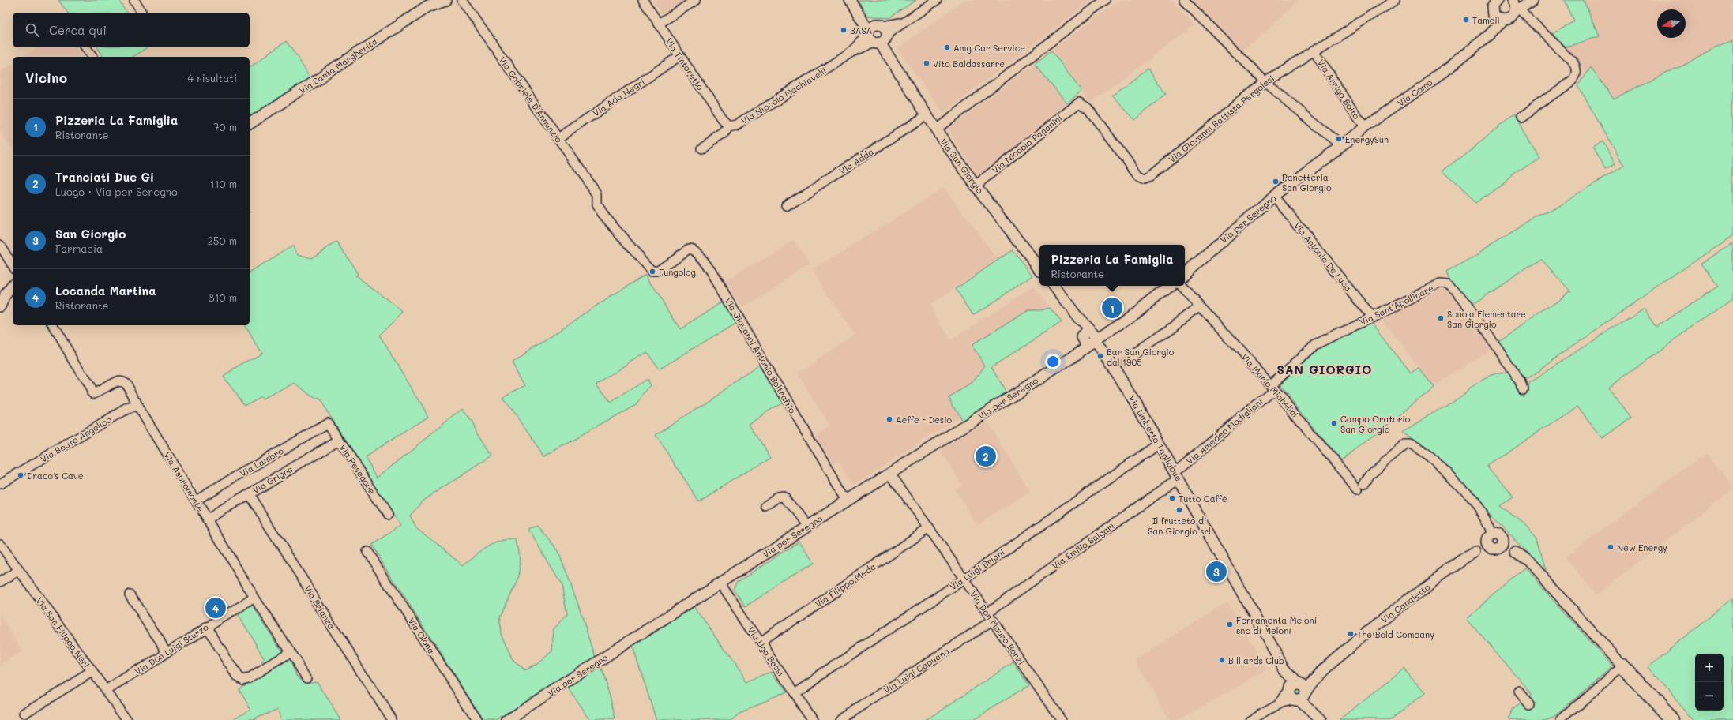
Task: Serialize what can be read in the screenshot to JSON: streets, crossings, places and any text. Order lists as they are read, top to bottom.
{
  "streets": {
    "street": [
      "Via Tintoretto",
      "Via Santa Margherita",
      "Via Arrigo Boito",
      "Via Como",
      "Via Niccolò Machiavelli",
      "Via Ada Negri",
      "Via Gabriele D'Annunzio",
      "Via Giovanni Battista Pergolesi",
      "Via Niccolò Paganini",
      "Via Adda",
      "Via San Giorgio",
      "Via per Seregno",
      "Via Antonio De Luca",
      "Via Sant'Apollinare",
      "Via Giovanni Antonio Boltraffio",
      "Via Mario Michelini",
      "Via Amedeo Modigliani",
      "Via Umberto Tagliabue",
      "Via Beato Angelico",
      "Via Lambro",
      "Via Resegone",
      "Via Grigna",
      "Via Aspromonte",
      "Via Emilio Salgari",
      "Via Luigi Briani",
      "Via Filippo Meda",
      "Via Canaletto",
      "Via Brianza",
      "Via Don Mauro Bonzi",
      "Via San Filippo Neri",
      "Via Olona",
      "Via Don Luigi Sturzo",
      "Via Ugo Bassi",
      "Via Luigi Capuana"
    ]
  },
  "crossings": [
    ["Via Tintoretto", "Via Niccolò Machiavelli"],
    ["Via Tintoretto", "Via Ada Negri"],
    ["Via Arrigo Boito", "Via Como"],
    ["Via Arrigo Boito", "Via Giovanni Battista Pergolesi"],
    ["Via Como", "Via per Seregno"],
    ["Via Niccolò Machiavelli", "Via San Giorgio"],
    ["Via Ada Negri", "Via Gabriele D'Annunzio"],
    ["Via Gabriele D'Annunzio", "Via Giovanni Antonio Boltraffio"],
    ["Via Giovanni Battista Pergolesi", "Via Niccolò Paganini"],
    ["Via Niccolò Paganini", "Via San Giorgio"],
    ["Via Adda", "Via San Giorgio"],
    ["Via per Seregno", "Via Antonio De Luca"],
    ["Via per Seregno", "Via Giovanni Antonio Boltraffio"],
    ["Via per Seregno", "Via Umberto Tagliabue"],
    ["Via per Seregno", "Via Don Mauro Bonzi"],
    ["Via per Seregno", "Via Ugo Bassi"],
    ["Via Antonio De Luca", "Via Sant'Apollinare"],
    ["Via Sant'Apollinare", "Via Mario Michelini"],
    ["Via Sant'Apollinare", "Via Amedeo Modigliani"],
    ["Via Mario Michelini", "Via Amedeo Modigliani"],
    ["Via Mario Michelini", "Via Canaletto"],
    ["Via Amedeo Modigliani", "Via Umberto Tagliabue"],
    ["Via Amedeo Modigliani", "Via Emilio Salgari"],
    ["Via Umberto Tagliabue", "Via Emilio Salgari"],
    ["Via Umberto Tagliabue", "Via Luigi Briani"],
    ["Via Umberto Tagliabue", "Via Canaletto"],
    ["Via Beato Angelico", "Via Aspromonte"],
    ["Via Lambro", "Via Resegone"],
    ["Via Lambro", "Via Aspromonte"],
    ["Via Resegone", "Via Grigna"],
    ["Via Grigna", "Via Aspromonte"],
    ["Via Grigna", "Via Brianza"],
    ["Via Aspromonte", "Via Don Luigi Sturzo"],
    ["Via Emilio Salgari", "Via Don Mauro Bonzi"],
    ["Via Luigi Briani", "Via Don Mauro Bonzi"],
    ["Via Luigi Briani", "Via Ugo Bassi"],
    ["Via Filippo Meda", "Via Don Mauro Bonzi"],
    ["Via Filippo Meda", "Via Ugo Bassi"],
    ["Via Don Mauro Bonzi", "Via Luigi Capuana"],
    ["Via San Filippo Neri", "Via Don Luigi Sturzo"]
  ],
  "districts": ["SAN GIORGIO"],
  "places": [
    "Tamoil",
    "BASA",
    "Amg Car Service",
    "Vito Baldassarre",
    "EnergySun",
    "Panetteria San Giorgio",
    "Fungolog",
    "Scuola Elementare San Giorgio",
    "Bar San Giorgio dal 1905",
    "Aeffe - Desio",
    "Campo Oratorio San Giorgio",
    "Draco's Cave",
    "Tutto Caffè",
    "Il frutteto di San Giorgio srl",
    "New Energy",
    "Ferramenta Meloni snc di Meloni",
    "The Bold Company",
    "Billiards Club"
  ],
  "north": "left",
  "page": {
    "search": "Cerca qui",
    "heading": ["Vicino", "4 risultati"],
    "list": [
      {
        "mark": "1",
        "name": "Pizzeria La Famiglia",
        "note": "Ristorante",
        "value": "70 m"
      },
      {
        "mark": "2",
        "name": "Tranciati Due Gi",
        "note": "Luogo · Via per Seregno",
        "value": "110 m"
      },
      {
        "mark": "3",
        "name": "San Giorgio",
        "note": "Farmacia",
        "value": "250 m"
      },
      {
        "mark": "4",
        "name": "Locanda Martina",
        "note": "Ristorante",
        "value": "810 m"
      }
    ],
    "popup": ["Pizzeria La Famiglia", "Ristorante"],
    "pins": [
      "1",
      "2",
      "3",
      "4"
    ],
    "map_buttons": ["+", "−"]
  }
}
